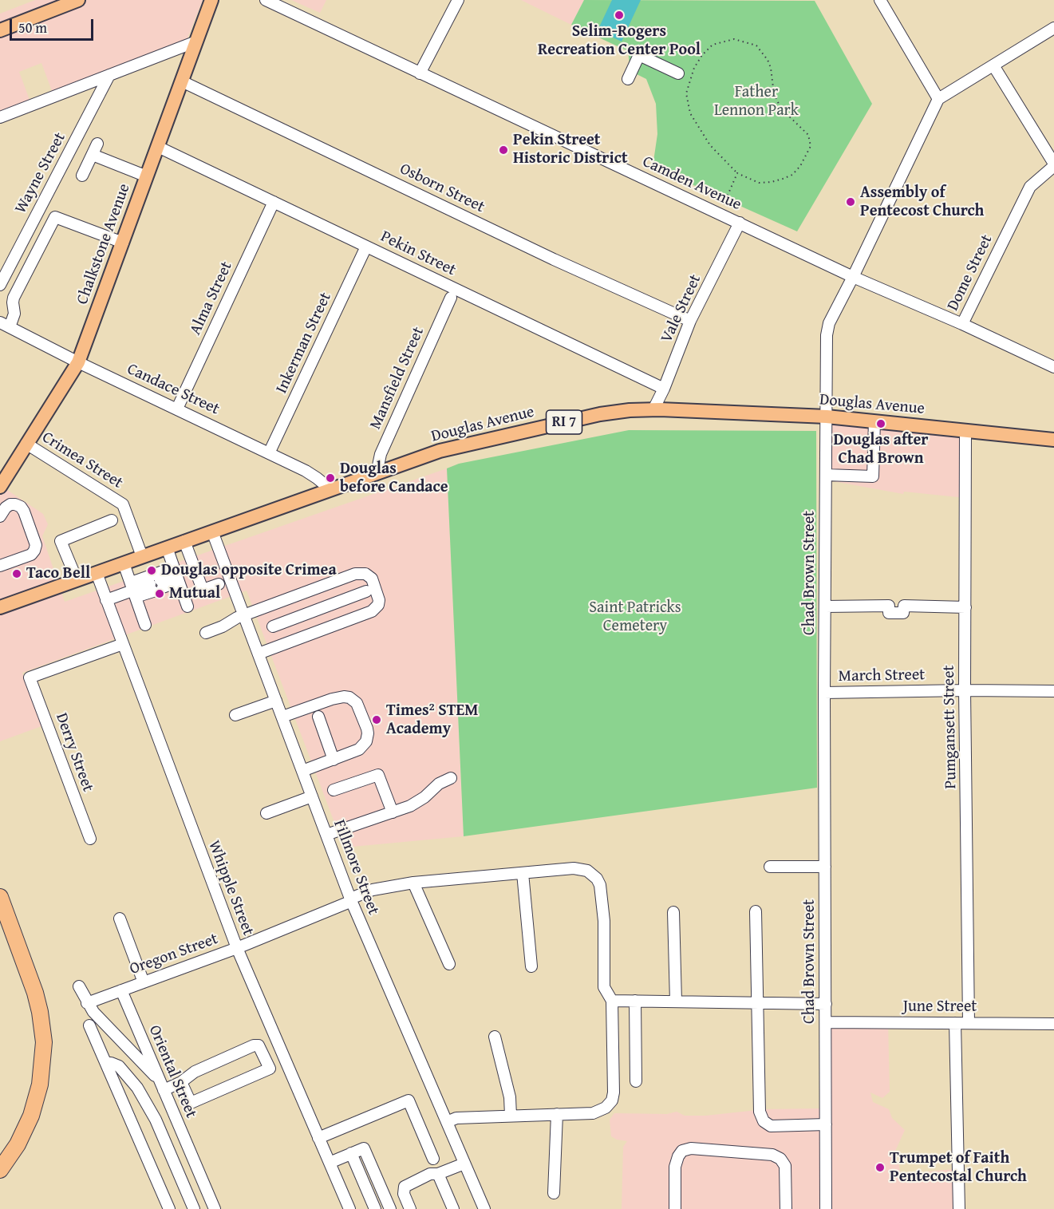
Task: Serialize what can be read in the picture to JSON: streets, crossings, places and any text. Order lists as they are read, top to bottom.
{
  "streets": {
    "main road": ["Chalkstone Avenue", "Douglas Avenue", "RI 7"],
    "street": [
      "Wayne Street",
      "Camden Avenue",
      "Osborn Street",
      "Pekin Street",
      "Dome Street",
      "Alma Street",
      "Vale Street",
      "Inkerman Street",
      "Mansfield Street",
      "Candace Street",
      "Crimea Street",
      "Chad Brown Street",
      "March Street",
      "Pumgansett Street",
      "Derry Street",
      "Fillmore Street",
      "Whipple Street",
      "Oregon Street",
      "June Street",
      "Oriental Street"
    ]
  },
  "crossings": [
    ["Camden Avenue", "Dome Street"],
    ["Camden Avenue", "Vale Street"],
    ["Camden Avenue", "Chad Brown Street"],
    ["Osborn Street", "Chalkstone Avenue"],
    ["Osborn Street", "Vale Street"],
    ["Chalkstone Avenue", "Pekin Street"],
    ["Chalkstone Avenue", "Candace Street"],
    ["Chalkstone Avenue", "Crimea Street"],
    ["Pekin Street", "Alma Street"],
    ["Pekin Street", "Vale Street"],
    ["Pekin Street", "Inkerman Street"],
    ["Alma Street", "Candace Street"],
    ["Vale Street", "Douglas Avenue"],
    ["Inkerman Street", "Candace Street"],
    ["Mansfield Street", "Douglas Avenue"],
    ["Candace Street", "Douglas Avenue"],
    ["Douglas Avenue", "Crimea Street"],
    ["Douglas Avenue", "Chad Brown Street"],
    ["Douglas Avenue", "Pumgansett Street"],
    ["Douglas Avenue", "Fillmore Street"],
    ["Douglas Avenue", "Whipple Street"],
    ["Chad Brown Street", "March Street"],
    ["Chad Brown Street", "June Street"],
    ["March Street", "Pumgansett Street"],
    ["Pumgansett Street", "June Street"],
    ["Derry Street", "Whipple Street"],
    ["Fillmore Street", "Oregon Street"],
    ["Whipple Street", "Oregon Street"],
    ["Oregon Street", "Oriental Street"]
  ],
  "parks": ["Father Lennon Park", "Saint Patricks Cemetery"],
  "places": [
    "Selim-Rogers Recreation Center Pool",
    "Pekin Street Historic District",
    "Assembly of Pentecost Church",
    "Douglas after Chad Brown",
    "Douglas before Candace",
    "Douglas opposite Crimea",
    "Taco Bell",
    "Mutual",
    "Times² STEM Academy",
    "Trumpet of Faith Pentecostal Church"
  ],
  "scale_bar": "50 m"
}
